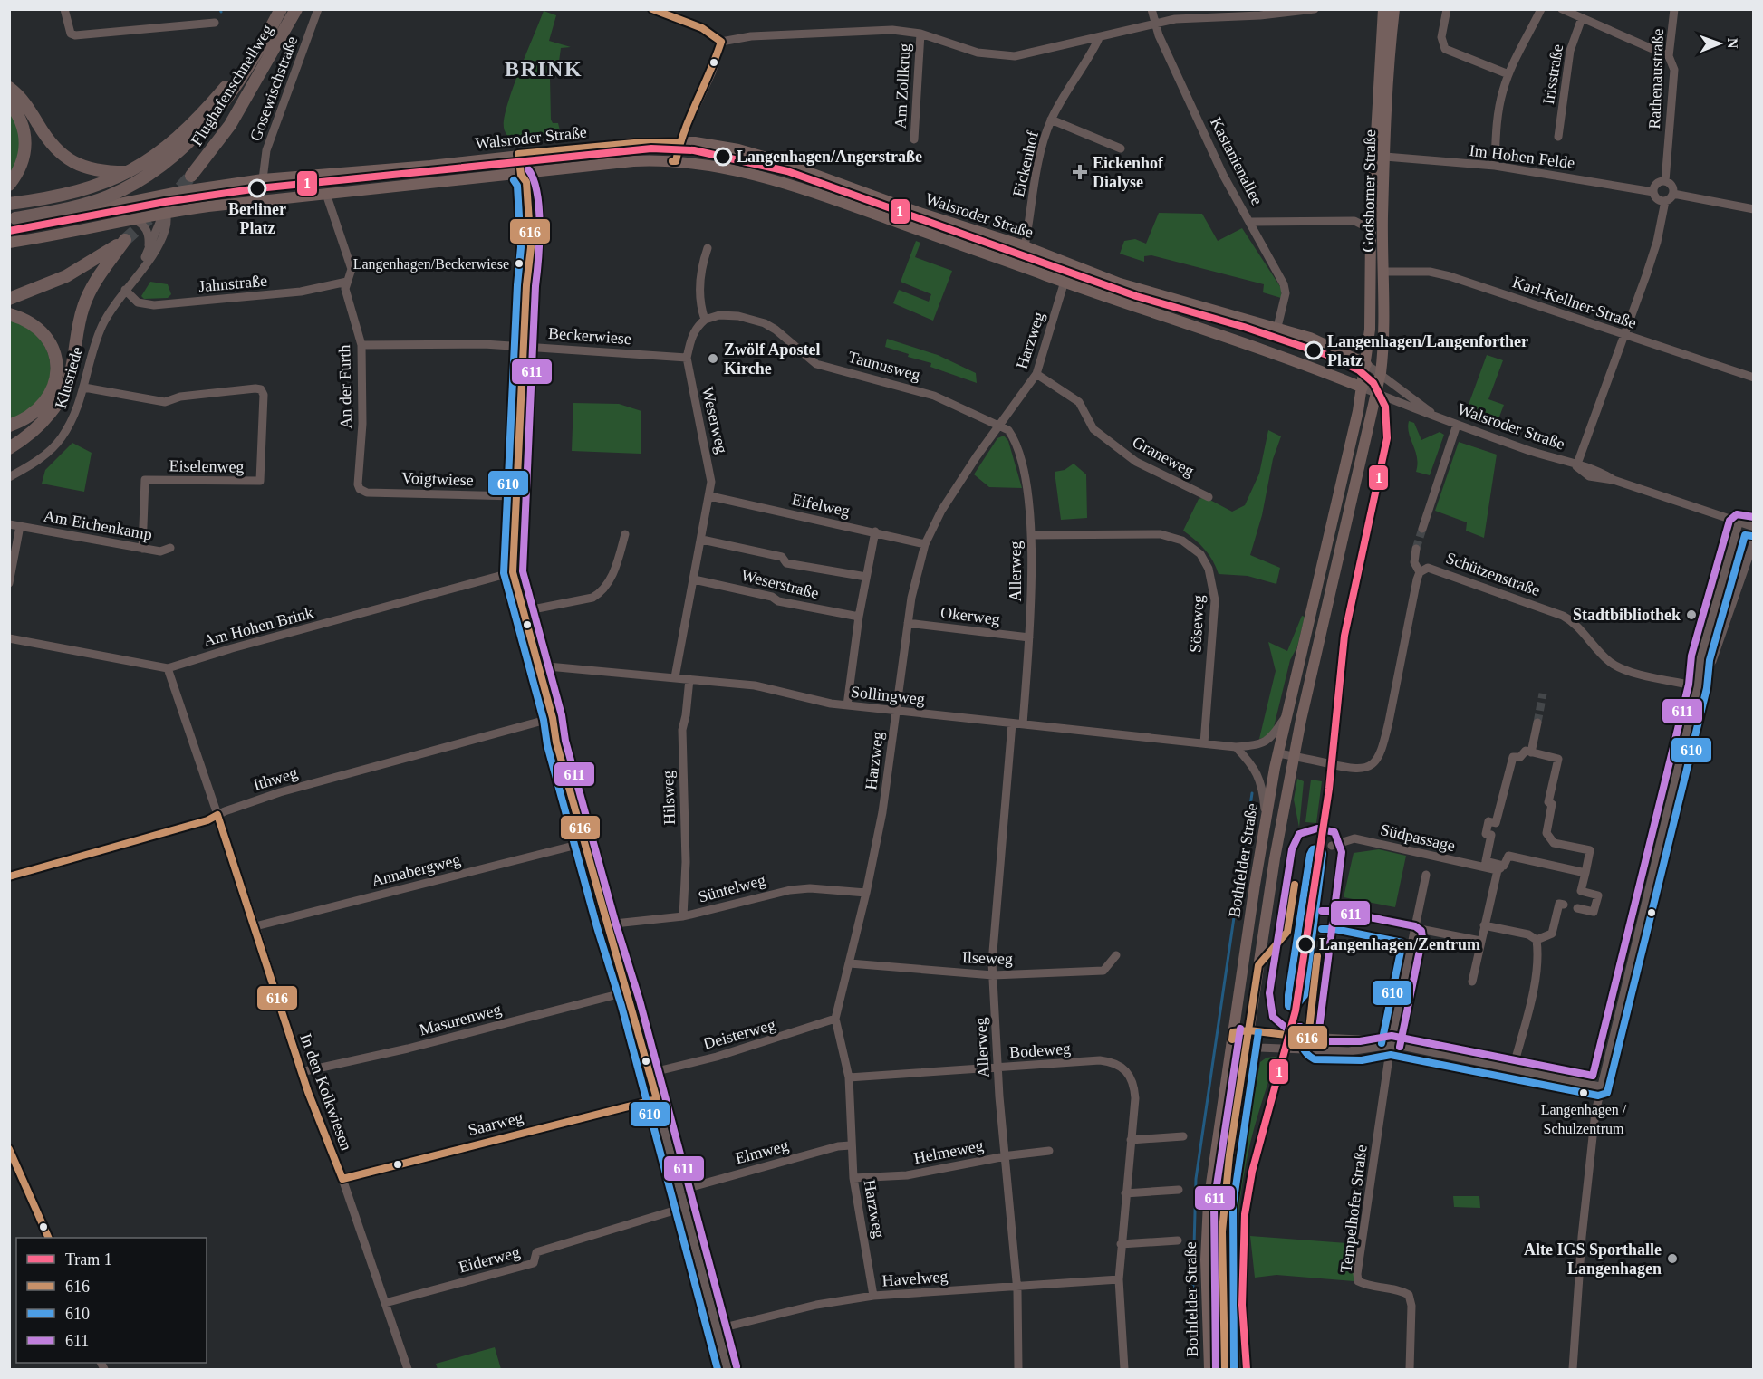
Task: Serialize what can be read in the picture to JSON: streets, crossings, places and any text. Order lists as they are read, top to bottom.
{
  "streets": {
    "highway": ["Flughafenschnellweg"],
    "main road": ["Walsroder Straße", "Godshorner Straße", "Bothfelder Straße"],
    "street": [
      "Irisstraße",
      "Rathenaustraße",
      "Am Zollkrug",
      "Gosewischstraße",
      "Im Hohen Felde",
      "Kastanienallee",
      "Eickenhof",
      "Jahnstraße",
      "Karl-Kellner-Straße",
      "Beckerwiese",
      "Harzweg",
      "Taunusweg",
      "Klusriede",
      "An der Furth",
      "Weserweg",
      "Graneweg",
      "Eiselenweg",
      "Voigtwiese",
      "Eifelweg",
      "Am Eichenkamp",
      "Allerweg",
      "Schützenstraße",
      "Weserstraße",
      "Okerweg",
      "Söseweg",
      "Am Hohen Brink",
      "Sollingweg",
      "Ithweg",
      "Hilsweg",
      "Südpassage",
      "Annabergweg",
      "Süntelweg",
      "Ilseweg",
      "Masurenweg",
      "Deisterweg",
      "Bodeweg",
      "In den Kolkwiesen",
      "Saarweg",
      "Elmweg",
      "Helmeweg",
      "Tempelhofer Straße",
      "Eiderweg",
      "Havelweg"
    ]
  },
  "crossings": [
    ["Rathenaustraße", "Im Hohen Felde"],
    ["Gosewischstraße", "Walsroder Straße"],
    ["Walsroder Straße", "Kastanienallee"],
    ["Walsroder Straße", "Eickenhof"],
    ["Walsroder Straße", "Godshorner Straße"],
    ["Walsroder Straße", "Harzweg"],
    ["Walsroder Straße", "Klusriede"],
    ["Walsroder Straße", "An der Furth"],
    ["Walsroder Straße", "Bothfelder Straße"],
    ["Im Hohen Felde", "Godshorner Straße"],
    ["Godshorner Straße", "Karl-Kellner-Straße"],
    ["Godshorner Straße", "Bothfelder Straße"],
    ["Jahnstraße", "Klusriede"],
    ["Jahnstraße", "An der Furth"],
    ["Beckerwiese", "An der Furth"],
    ["Beckerwiese", "Weserweg"],
    ["Harzweg", "Taunusweg"],
    ["Harzweg", "Graneweg"],
    ["Harzweg", "Eifelweg"],
    ["Harzweg", "Allerweg"],
    ["Harzweg", "Okerweg"],
    ["Harzweg", "Sollingweg"],
    ["Harzweg", "Süntelweg"],
    ["Harzweg", "Ilseweg"],
    ["Harzweg", "Deisterweg"],
    ["Harzweg", "Bodeweg"],
    ["Harzweg", "Elmweg"],
    ["Harzweg", "Helmeweg"],
    ["Harzweg", "Havelweg"],
    ["Taunusweg", "Weserweg"],
    ["Taunusweg", "Allerweg"],
    ["Klusriede", "Eiselenweg"],
    ["An der Furth", "Voigtwiese"],
    ["Weserweg", "Eifelweg"],
    ["Weserweg", "Weserstraße"],
    ["Weserweg", "Sollingweg"],
    ["Eiselenweg", "Am Eichenkamp"],
    ["Allerweg", "Okerweg"],
    ["Allerweg", "Söseweg"],
    ["Allerweg", "Sollingweg"],
    ["Allerweg", "Ilseweg"],
    ["Allerweg", "Bodeweg"],
    ["Allerweg", "Helmeweg"],
    ["Allerweg", "Havelweg"],
    ["Schützenstraße", "Bothfelder Straße"],
    ["Söseweg", "Sollingweg"],
    ["Am Hohen Brink", "In den Kolkwiesen"],
    ["Sollingweg", "Hilsweg"],
    ["Sollingweg", "Bothfelder Straße"],
    ["Ithweg", "In den Kolkwiesen"],
    ["Hilsweg", "Süntelweg"],
    ["Annabergweg", "In den Kolkwiesen"],
    ["Masurenweg", "In den Kolkwiesen"],
    ["Bodeweg", "Havelweg"],
    ["In den Kolkwiesen", "Saarweg"],
    ["In den Kolkwiesen", "Eiderweg"]
  ],
  "districts": ["BRINK"],
  "places": {
    "other": [
      "Langenhagen/Angerstraße",
      "Berliner Platz",
      "Langenhagen/Beckerwiese",
      "Langenhagen/Langenforther Platz",
      "Zwölf Apostel Kirche",
      "Stadtbibliothek",
      "Langenhagen/Zentrum",
      "Langenhagen / Schulzentrum",
      "Alte IGS Sporthalle Langenhagen"
    ],
    "health": ["Eickenhof Dialyse"]
  },
  "lines": [
    "transit line 616",
    "tram line 1",
    "transit line 611",
    "transit line 610"
  ],
  "legend": [
    "Tram 1",
    "616",
    "610",
    "611"
  ],
  "north": "right"
}
